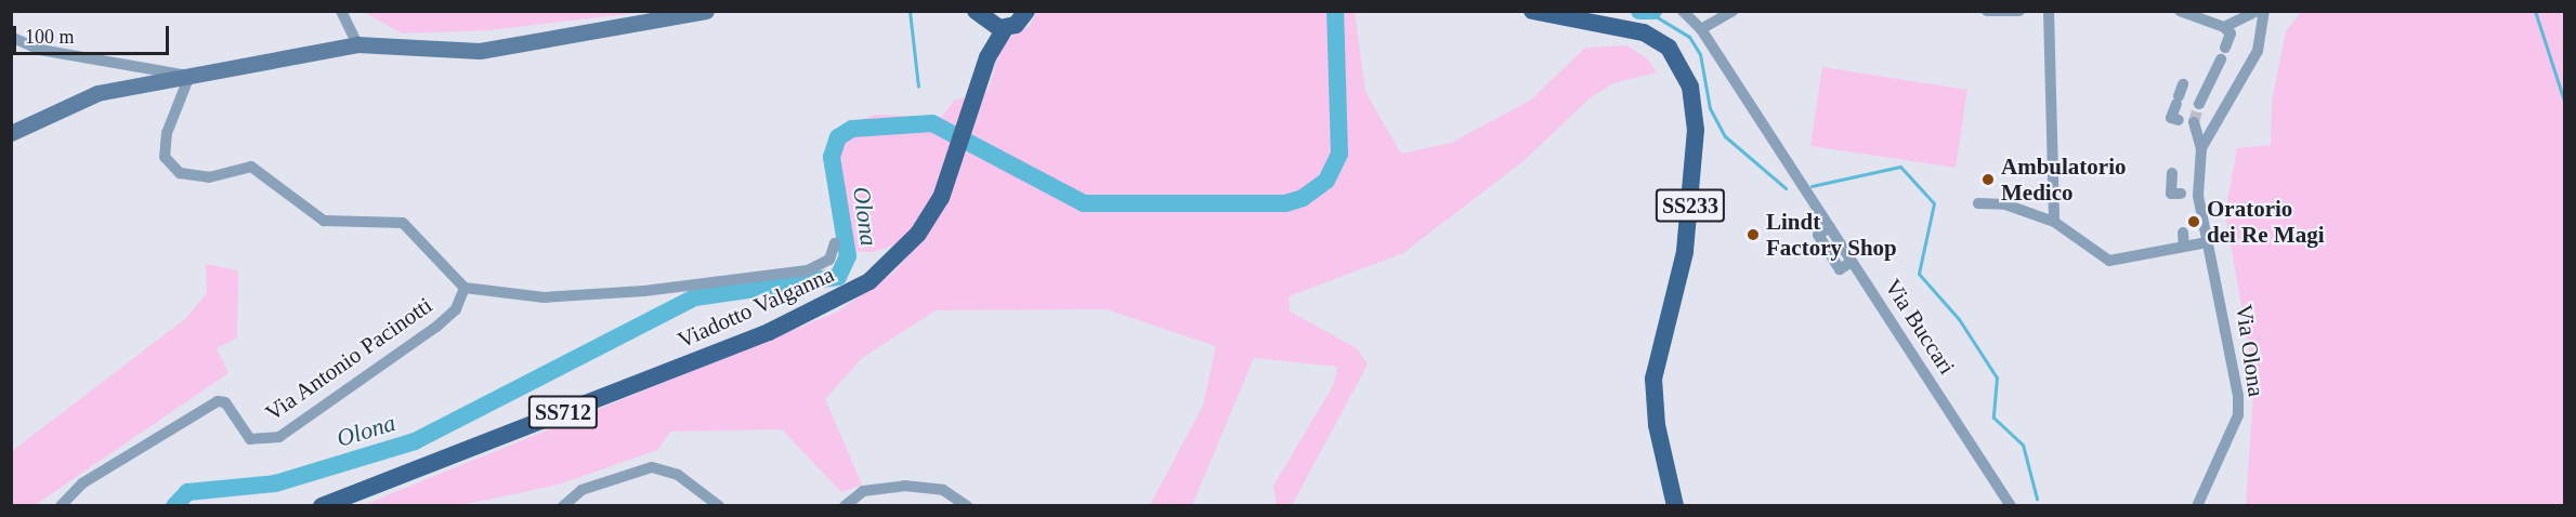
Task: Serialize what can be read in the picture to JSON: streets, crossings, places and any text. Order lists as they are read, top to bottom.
{
  "streets": {
    "main road": ["SS233", "Viadotto Valganna", "SS712"],
    "street": ["Via Buccari", "Via Olona", "Via Antonio Pacinotti"]
  },
  "crossings": [
    ["Viadotto Valganna", "SS712"]
  ],
  "water": ["Olona"],
  "places": ["Ambulatorio Medico", "Oratorio dei Re Magi", "Lindt Factory Shop"],
  "scale_bar": "100 m"
}
